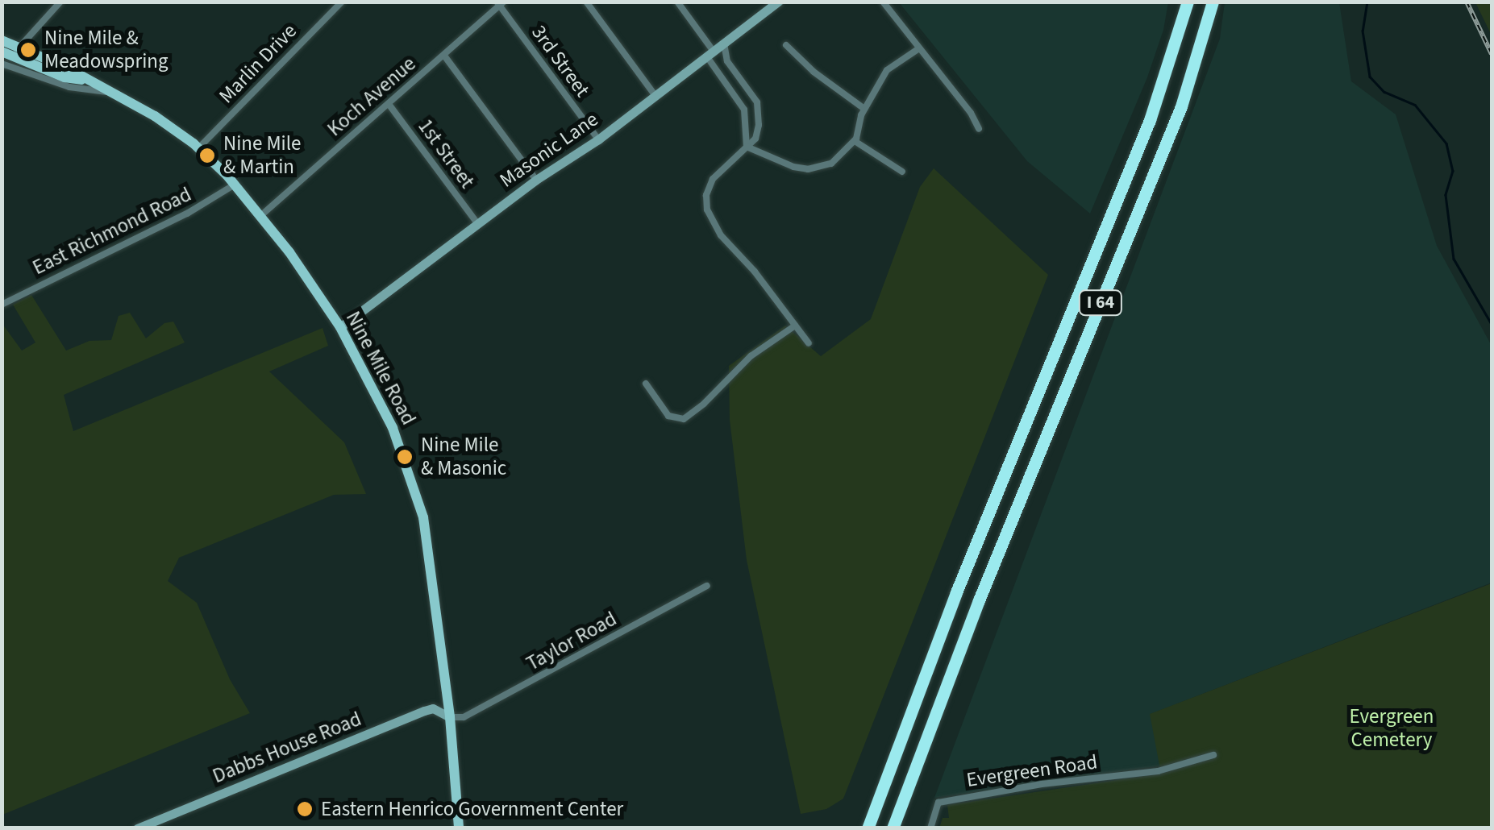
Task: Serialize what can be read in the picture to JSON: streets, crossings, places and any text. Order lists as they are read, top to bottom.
{
  "streets": {
    "highway": ["I 64"],
    "main road": ["Masonic Lane", "Nine Mile Road", "Dabbs House Road"],
    "street": [
      "3rd Street",
      "Marlin Drive",
      "Koch Avenue",
      "1st Street",
      "East Richmond Road",
      "Taylor Road",
      "Evergreen Road"
    ]
  },
  "crossings": [
    ["3rd Street", "Koch Avenue"],
    ["3rd Street", "Masonic Lane"],
    ["Marlin Drive", "Nine Mile Road"],
    ["Koch Avenue", "1st Street"],
    ["Koch Avenue", "Nine Mile Road"],
    ["Masonic Lane", "1st Street"],
    ["Masonic Lane", "Nine Mile Road"],
    ["East Richmond Road", "Nine Mile Road"],
    ["Nine Mile Road", "Taylor Road"],
    ["Nine Mile Road", "Dabbs House Road"],
    ["Taylor Road", "Dabbs House Road"]
  ],
  "parks": ["Evergreen Cemetery"],
  "places": [
    "Nine Mile & Meadowspring",
    "Nine Mile & Martin",
    "Nine Mile & Masonic",
    "Eastern Henrico Government Center"
  ]
}
